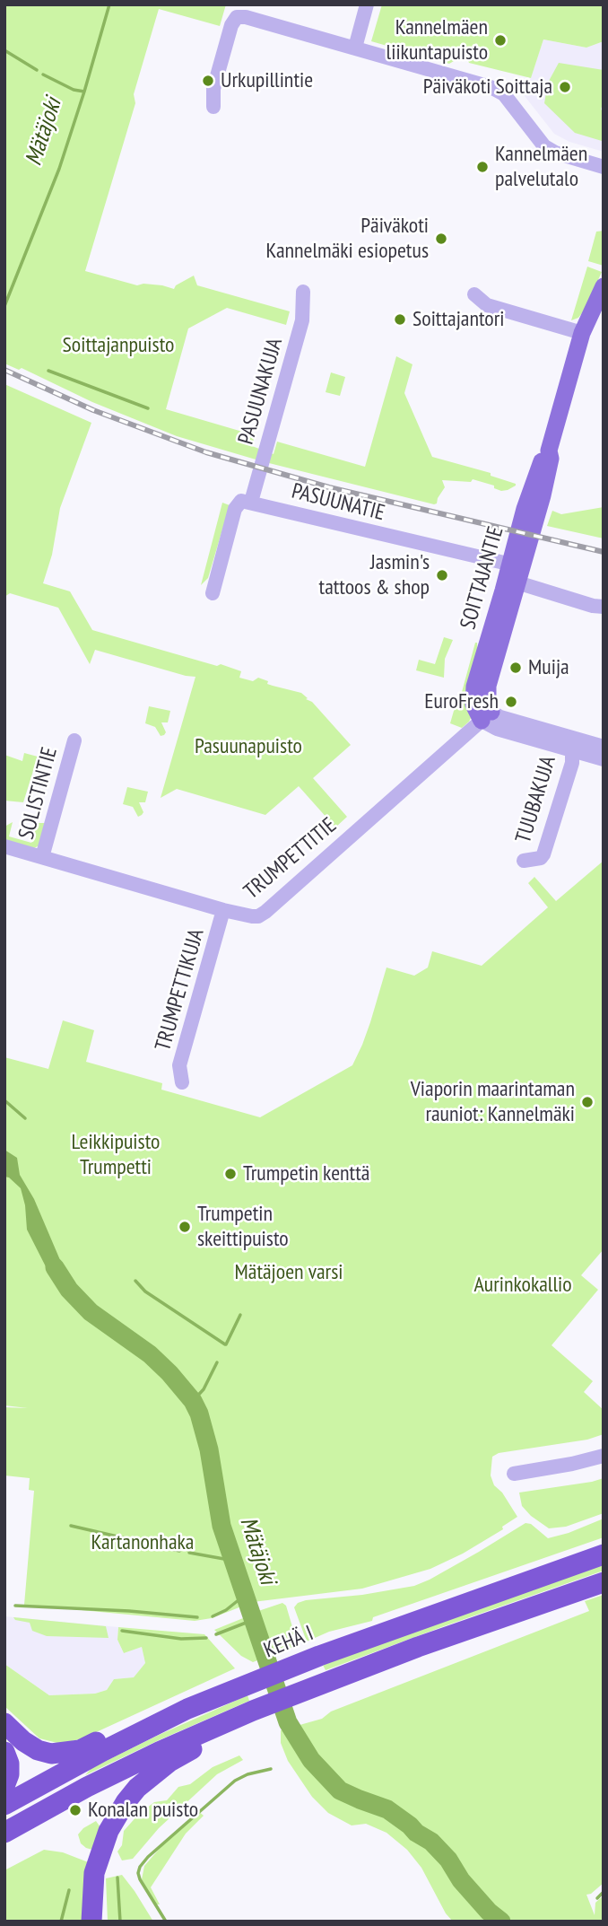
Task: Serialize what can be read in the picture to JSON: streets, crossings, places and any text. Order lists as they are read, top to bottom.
{
  "streets": {
    "highway": ["KEHÄ I"],
    "main road": ["SOITTAJANTIE"],
    "street": [
      "PASUUNAKUJA",
      "PASUUNATIE",
      "SOLISTINTIE",
      "TUUBAKUJA",
      "TRUMPETTITIE",
      "TRUMPETTIKUJA"
    ]
  },
  "crossings": [
    ["PASUUNAKUJA", "PASUUNATIE"],
    ["PASUUNATIE", "SOITTAJANTIE"],
    ["SOITTAJANTIE", "TRUMPETTITIE"],
    ["SOLISTINTIE", "TRUMPETTITIE"],
    ["TRUMPETTITIE", "TRUMPETTIKUJA"]
  ],
  "water": ["Mätäjoki"],
  "parks": [
    "Soittajanpuisto",
    "Pasuunapuisto",
    "Leikkipuisto Trumpetti",
    "Mätäjoen varsi",
    "Aurinkokallio",
    "Kartanonhaka"
  ],
  "places": [
    "Kannelmäen liikuntapuisto",
    "Urkupillintie",
    "Päiväkoti Soittaja",
    "Kannelmäen palvelutalo",
    "Päiväkoti Kannelmäki esiopetus",
    "Soittajantori",
    "Jasmin's tattoos & shop",
    "Muija",
    "EuroFresh",
    "Viaporin maarintaman rauniot: Kannelmäki",
    "Trumpetin kenttä",
    "Trumpetin skeittipuisto",
    "Konalan puisto"
  ]
}
